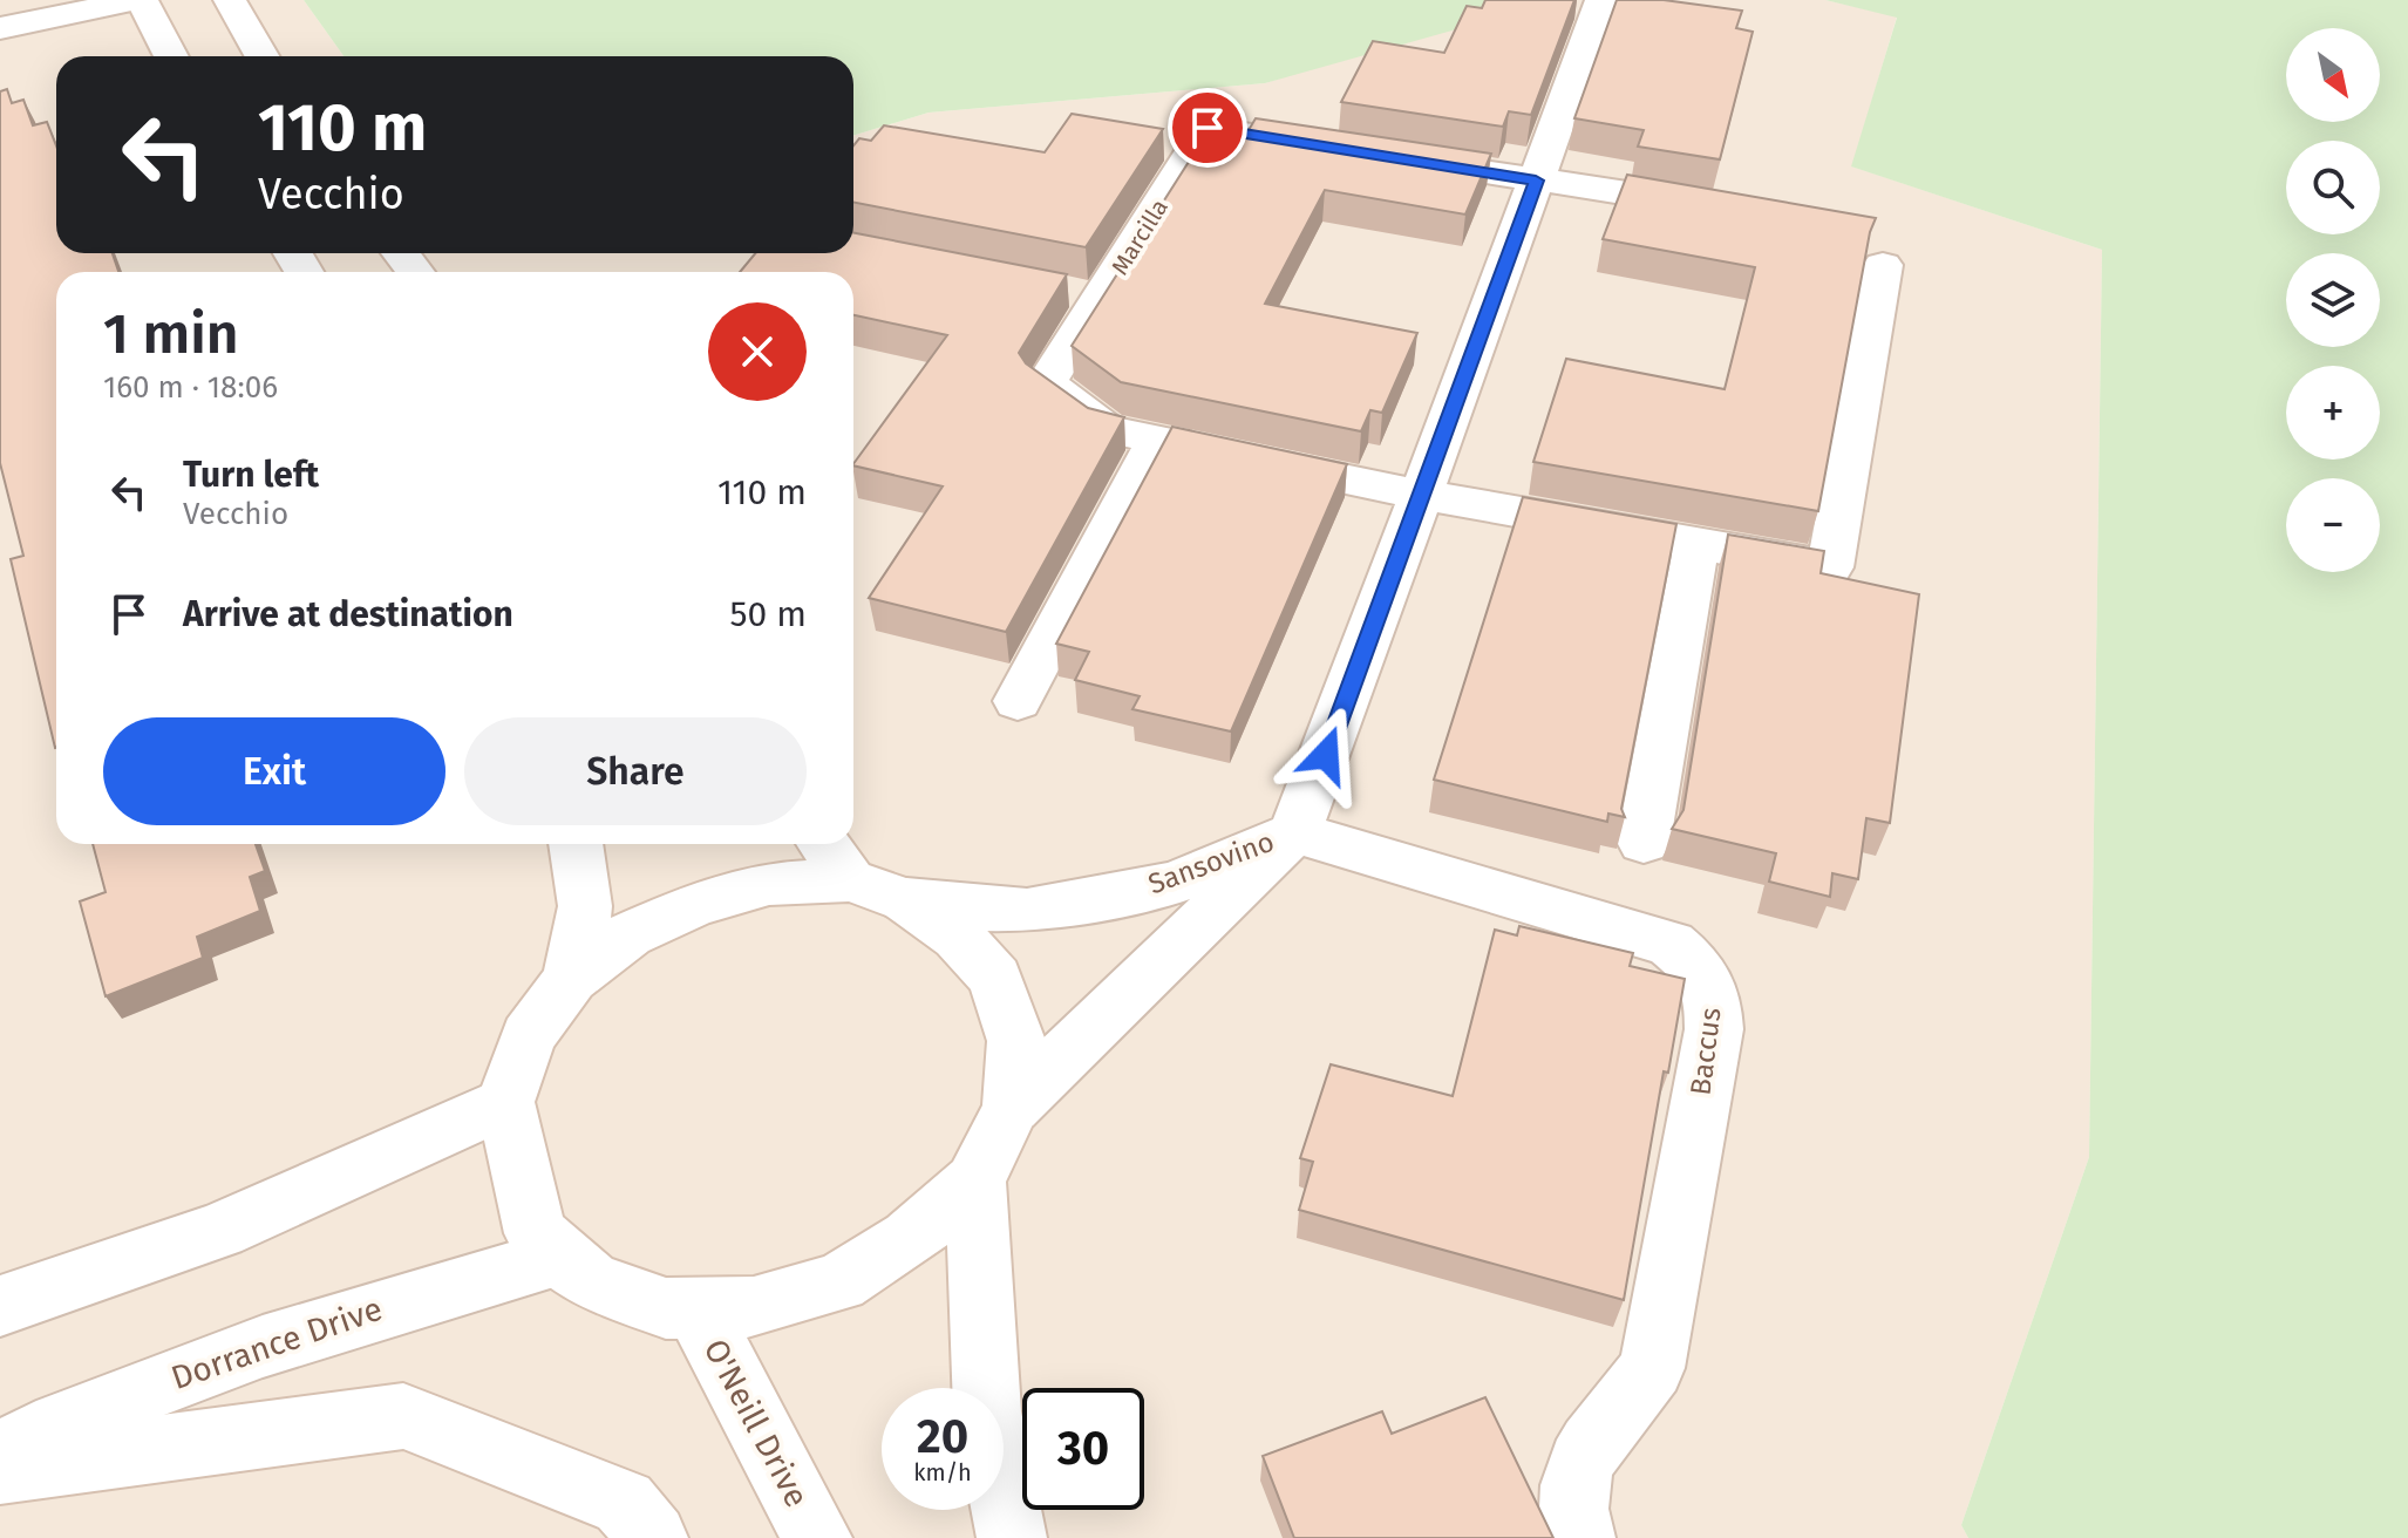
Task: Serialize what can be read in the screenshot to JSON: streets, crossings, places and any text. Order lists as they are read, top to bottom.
{
  "streets": {
    "street": [
      "Marcilla",
      "Sansovino",
      "Baccus",
      "Dorrance Drive",
      "O'Neill Drive"
    ]
  },
  "crossings": [
    ["Sansovino", "Baccus"],
    ["Sansovino", "O'Neill Drive"],
    ["Dorrance Drive", "O'Neill Drive"]
  ],
  "north": "bottom right",
  "page": {
    "map_buttons": ["+", "−"],
    "turn": ["110 m", "Vecchio"],
    "heading": ["1 min", "160 m · 18:06"],
    "list": [
      {
        "name": "Turn left",
        "note": "Vecchio",
        "value": "110 m"
      },
      {
        "name": "Arrive at destination",
        "value": "50 m"
      }
    ],
    "buttons": ["Exit", "Share"],
    "speed": "20 km/h",
    "limit": "30"
  }
}
